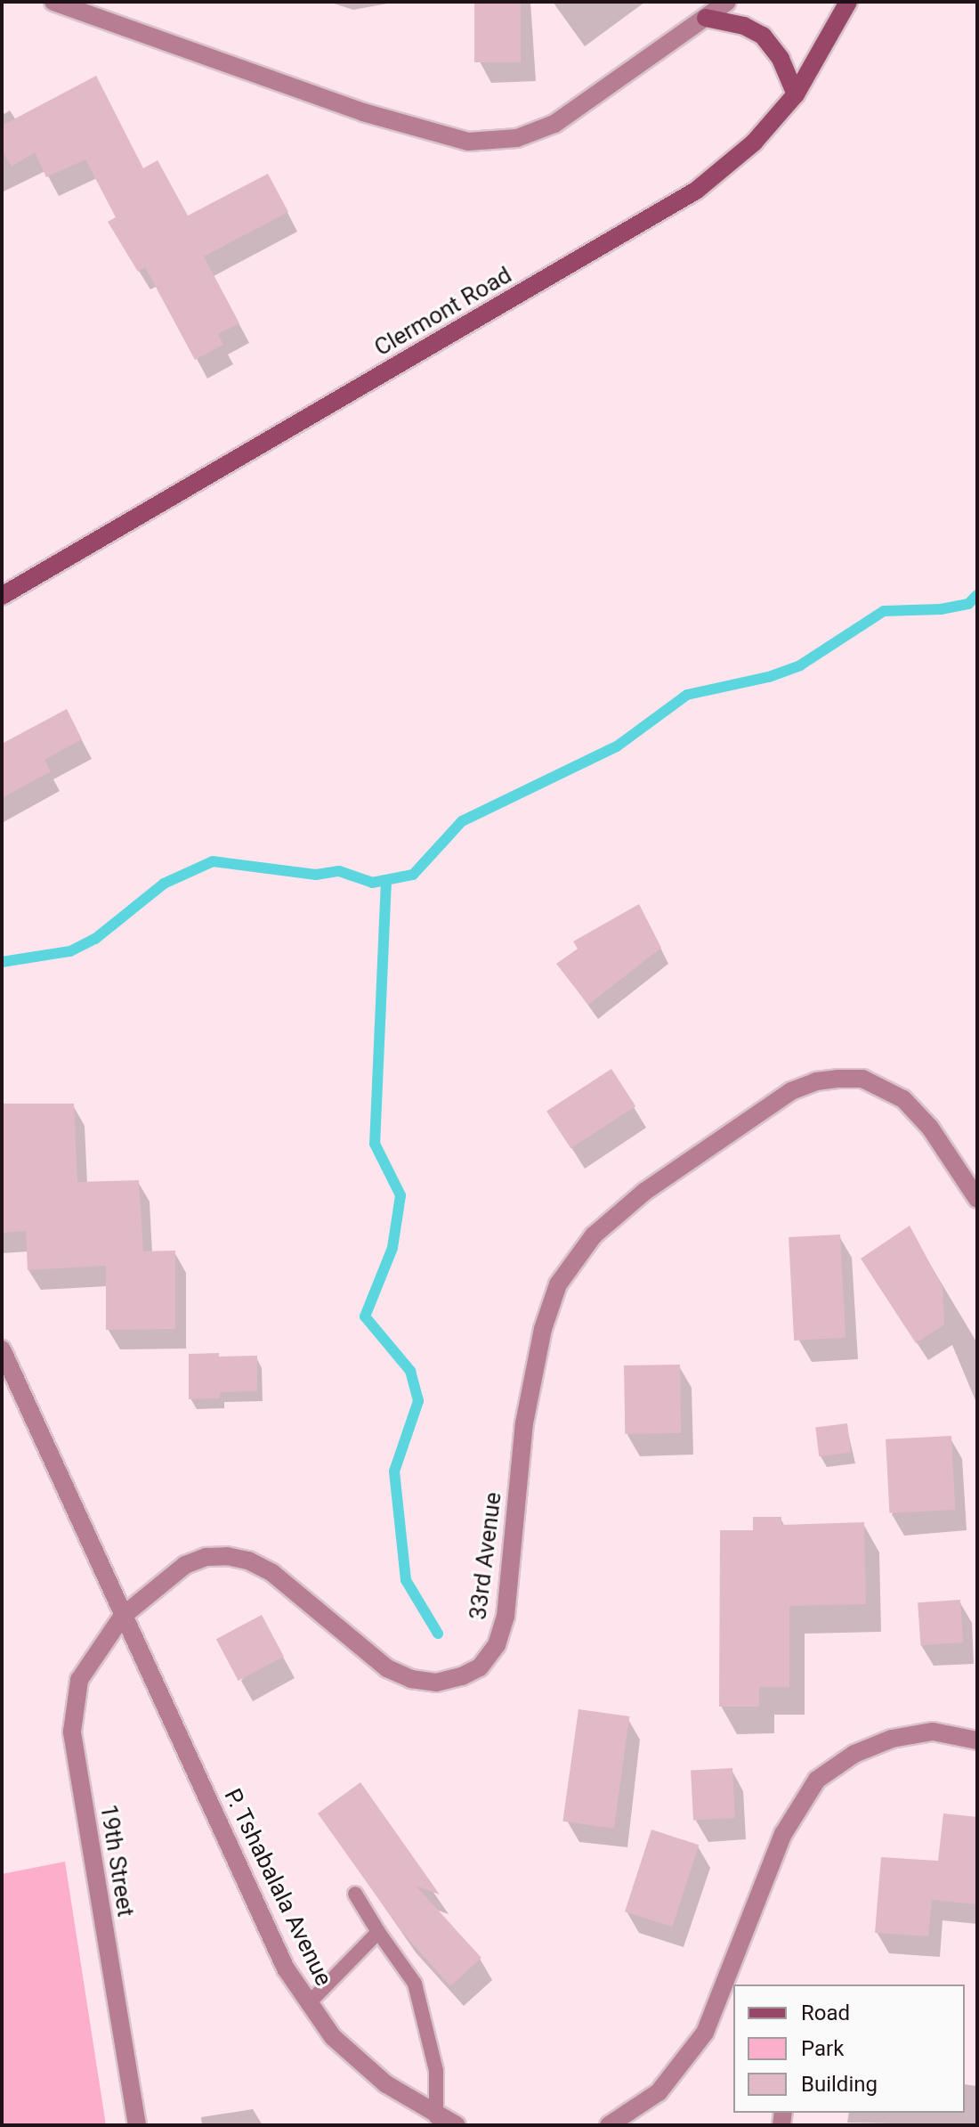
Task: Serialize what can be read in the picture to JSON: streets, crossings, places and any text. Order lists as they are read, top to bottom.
{
  "streets": {
    "street": [
      "Clermont Road",
      "33rd Avenue",
      "19th Street",
      "P. Tshabalala Avenue"
    ]
  },
  "crossings": [
    ["33rd Avenue", "19th Street"],
    ["33rd Avenue", "P. Tshabalala Avenue"],
    ["19th Street", "P. Tshabalala Avenue"]
  ],
  "legend": ["Road", "Park", "Building"]
}
